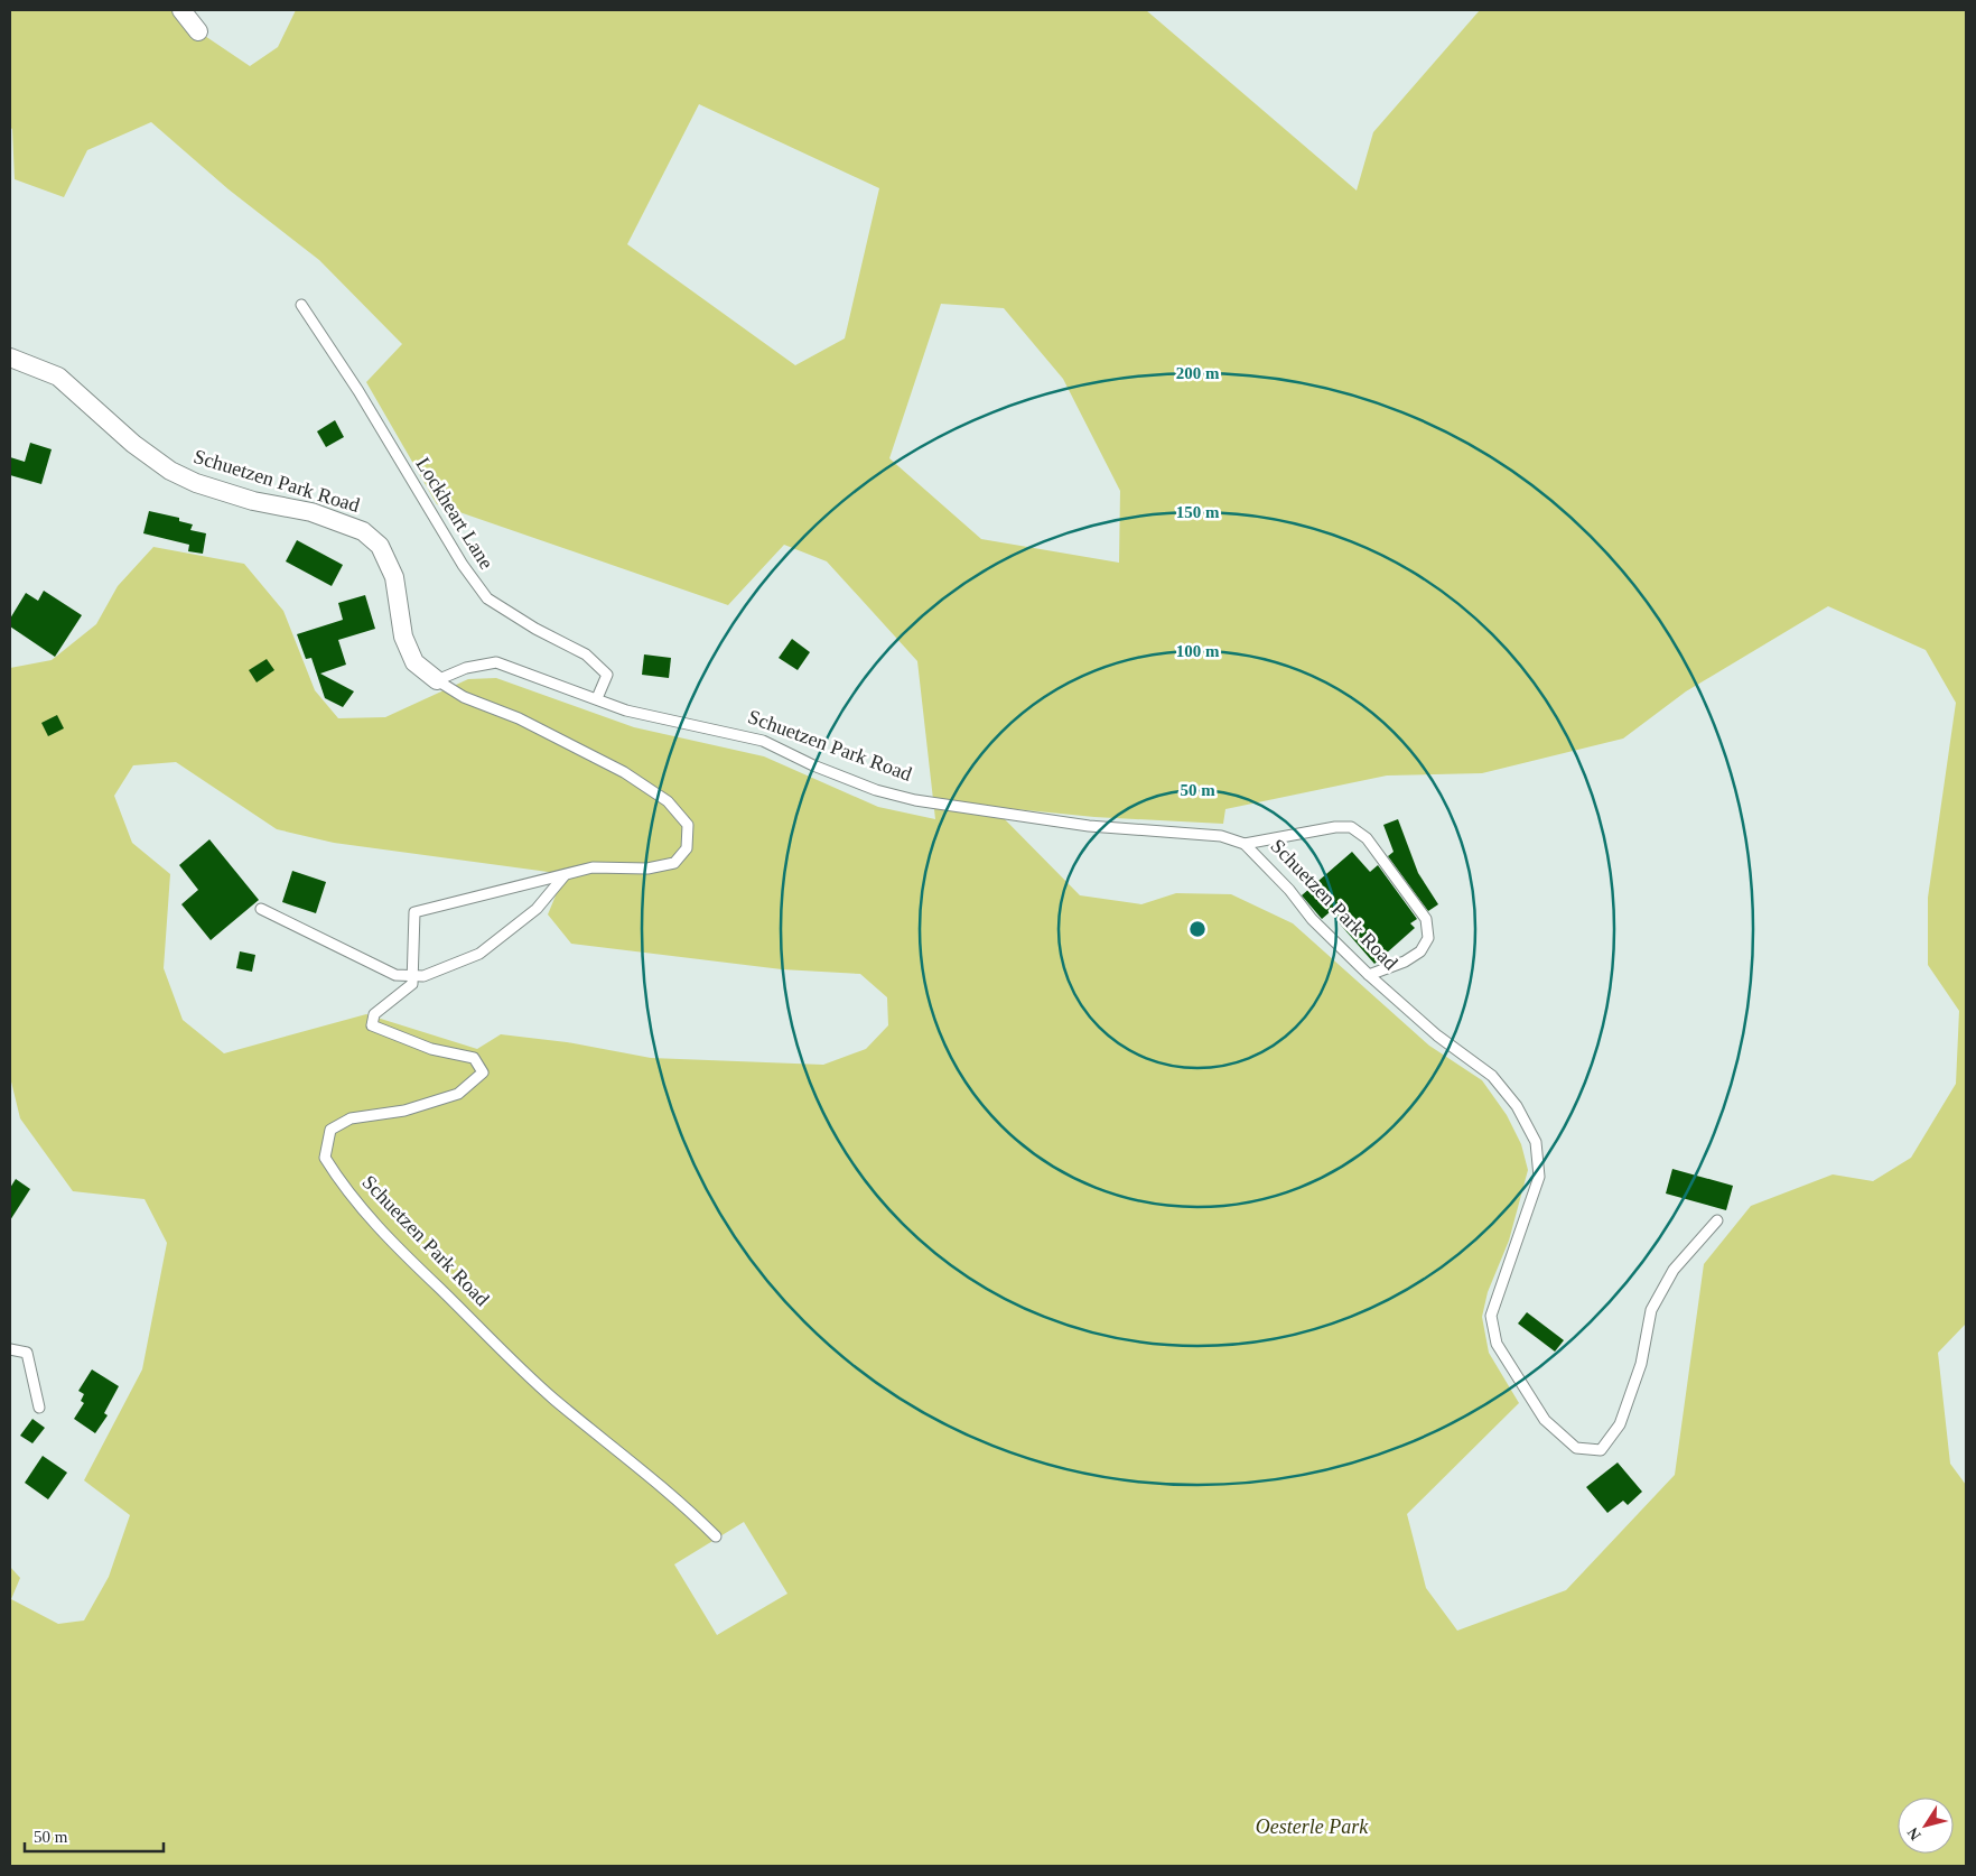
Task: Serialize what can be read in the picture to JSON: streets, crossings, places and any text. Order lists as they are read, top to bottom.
{
  "streets": {
    "street": ["Schuetzen Park Road"],
    "lane": ["Lockheart Lane"]
  },
  "crossings": [
    ["Schuetzen Park Road", "Lockheart Lane"]
  ],
  "parks": ["Oesterle Park"],
  "scale_bar": "50 m",
  "north": "bottom left",
  "rings": [
    "200 m",
    "150 m",
    "100 m",
    "50 m"
  ]
}
